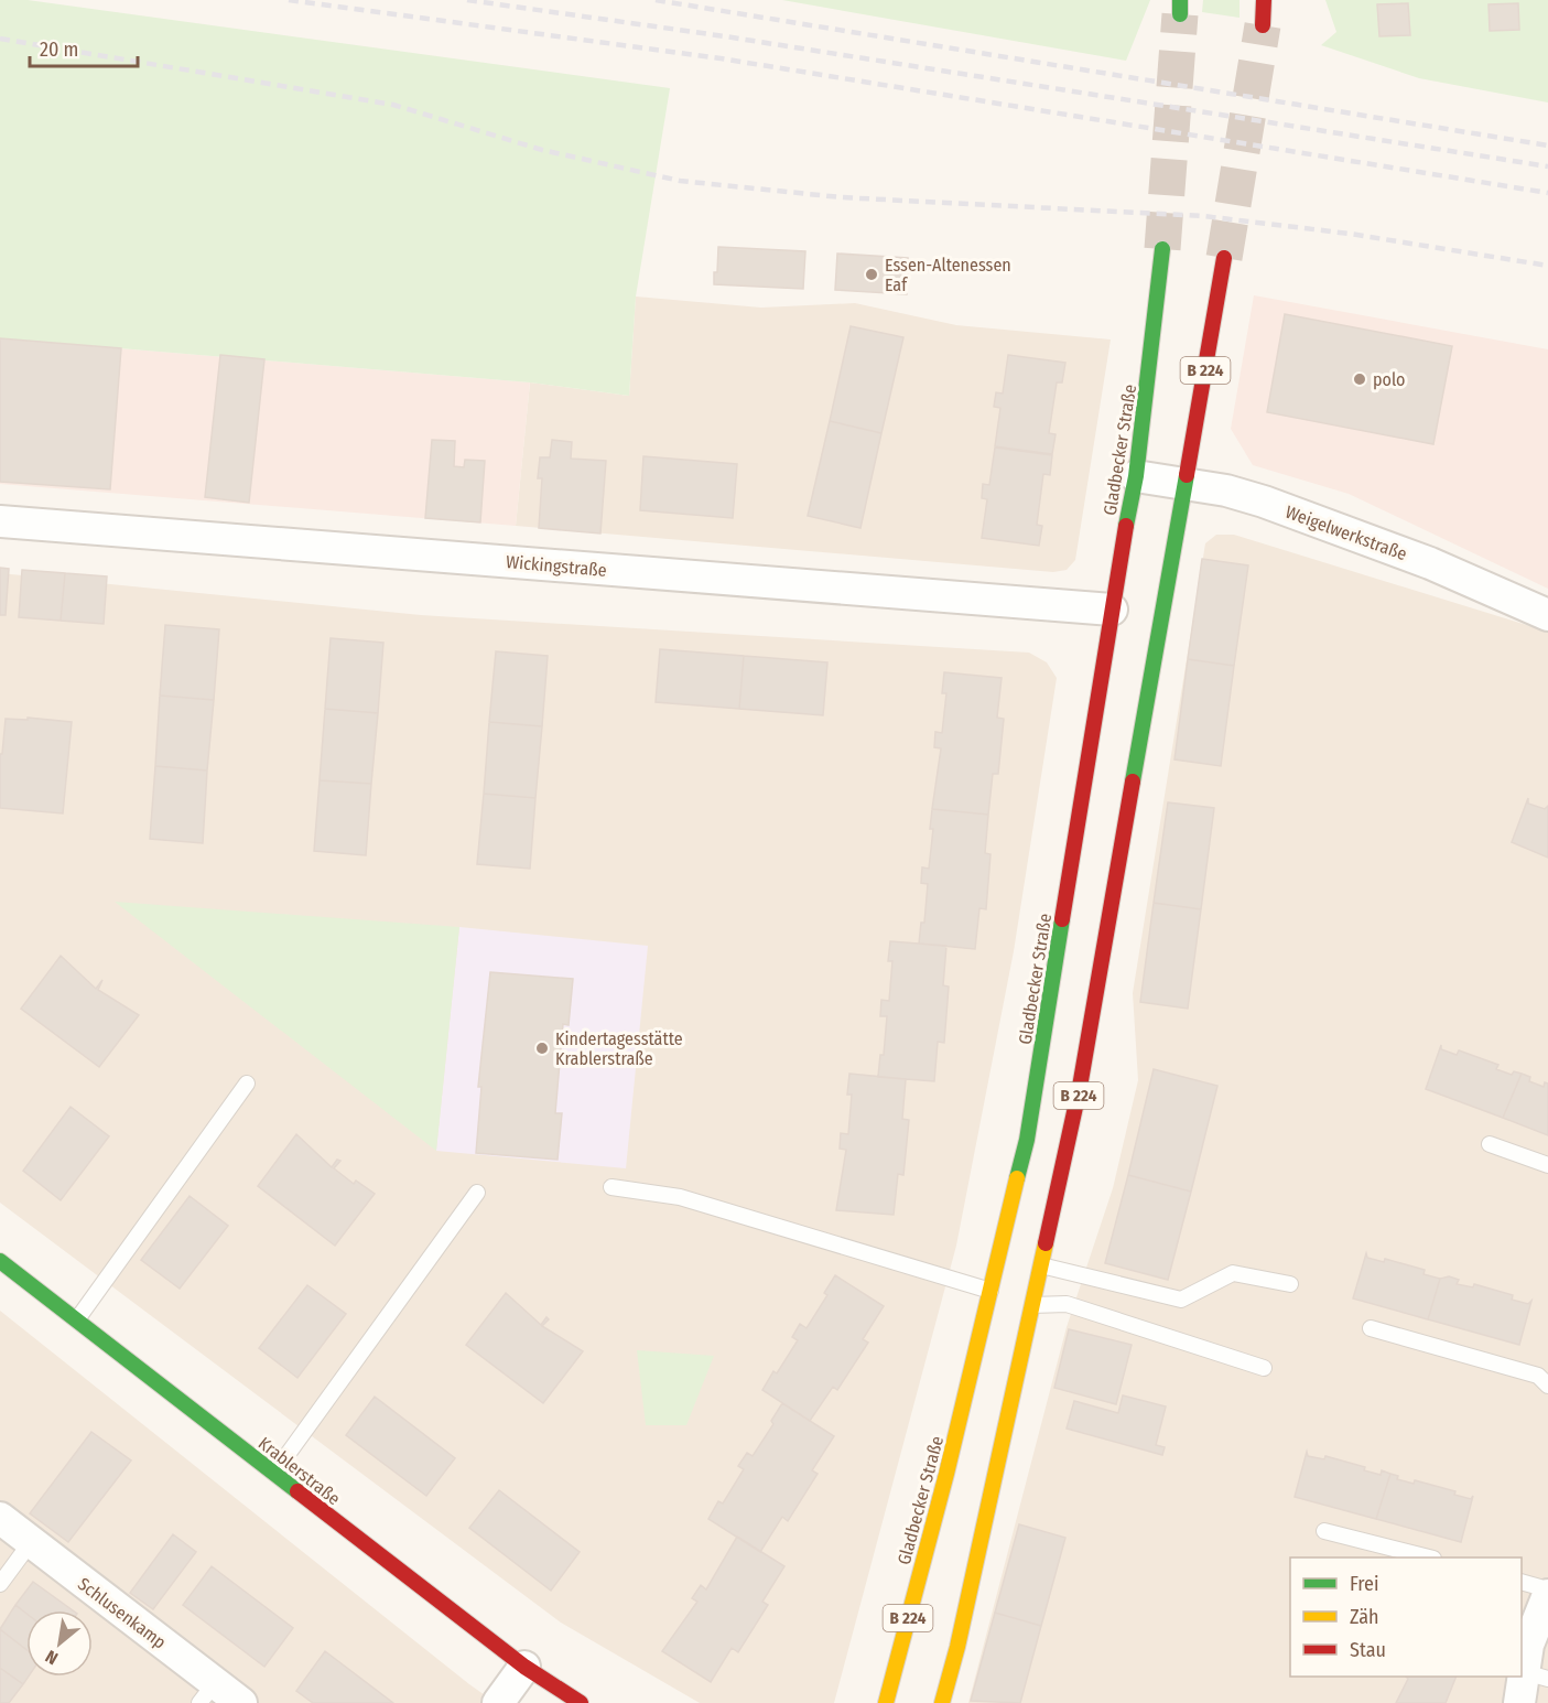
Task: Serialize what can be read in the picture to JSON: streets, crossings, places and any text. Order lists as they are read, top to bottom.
{
  "streets": {
    "main road": ["B 224", "Gladbecker Straße", "Krablerstraße"],
    "street": ["Weigelwerkstraße", "Wickingstraße", "Schlusenkamp"]
  },
  "crossings": [
    ["B 224", "Weigelwerkstraße"],
    ["Gladbecker Straße", "Weigelwerkstraße"],
    ["Gladbecker Straße", "Wickingstraße"]
  ],
  "places": ["Essen-Altenessen Eaf", "polo", "Kindertagesstätte Krablerstraße"],
  "legend": ["Frei", "Zäh", "Stau"],
  "scale_bar": "20 m",
  "north": "bottom left"
}
